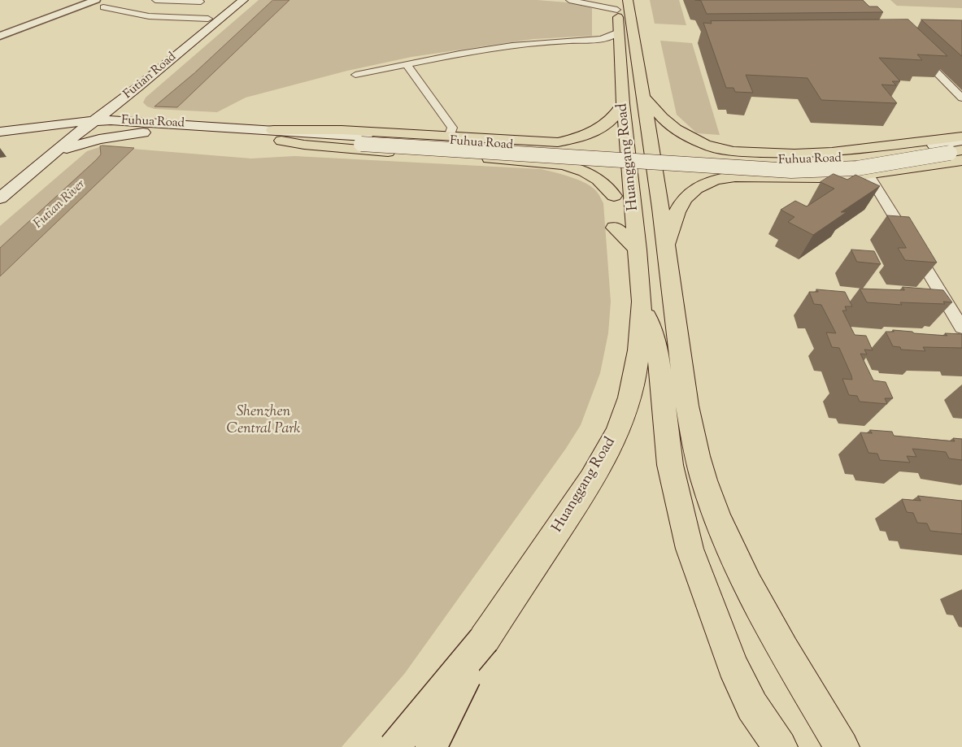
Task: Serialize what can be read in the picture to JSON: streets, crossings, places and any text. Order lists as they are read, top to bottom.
{
  "streets": {
    "highway": ["Huanggang Road"],
    "main road": ["Futian Road", "Fuhua Road"]
  },
  "crossings": [
    ["Futian Road", "Fuhua Road"]
  ],
  "water": ["Futian River"],
  "parks": ["Shenzhen Central Park"]
}
